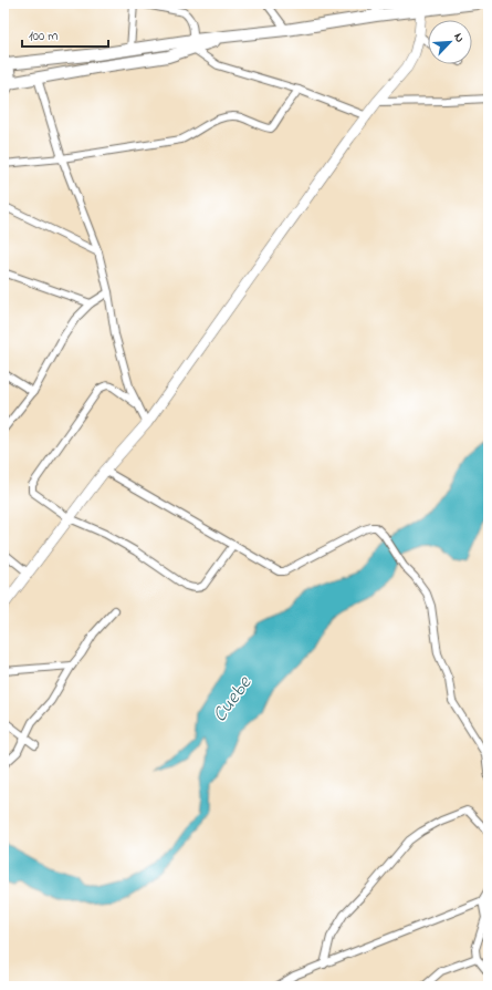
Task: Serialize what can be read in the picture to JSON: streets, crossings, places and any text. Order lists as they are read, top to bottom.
{
  "water": ["Cuebe"],
  "scale_bar": "100 m",
  "north": "top right"
}
